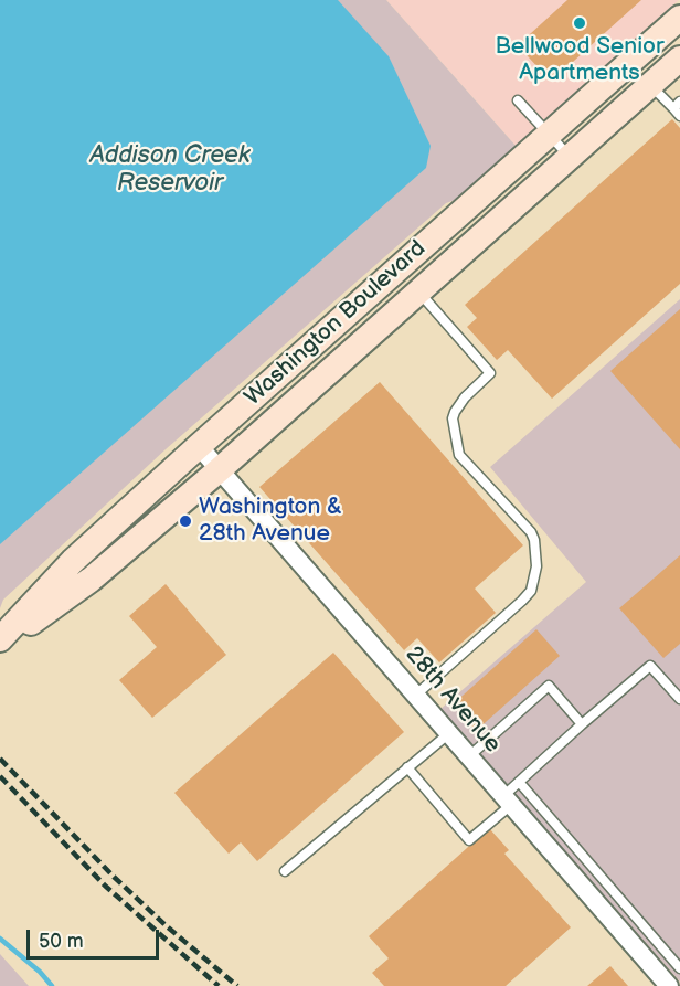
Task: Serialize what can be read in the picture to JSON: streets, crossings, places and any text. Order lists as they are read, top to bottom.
{
  "streets": {
    "street": ["Washington Boulevard", "28th Avenue"]
  },
  "crossings": [
    ["Washington Boulevard", "28th Avenue"]
  ],
  "water": ["Addison Creek Reservoir"],
  "places": ["Bellwood Senior Apartments", "Washington & 28th Avenue"],
  "scale_bar": "50 m"
}
